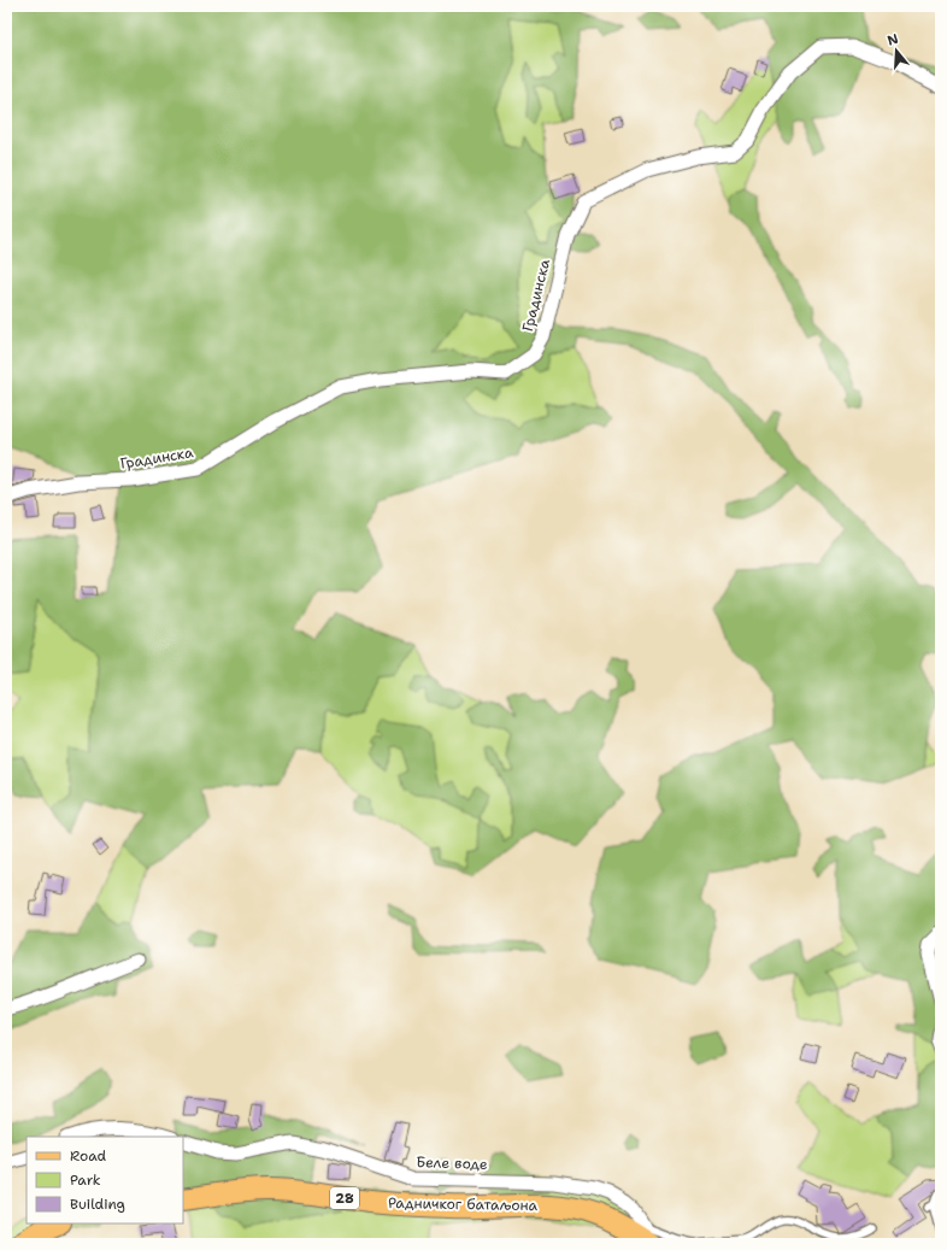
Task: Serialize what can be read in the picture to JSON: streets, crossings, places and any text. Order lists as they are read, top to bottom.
{
  "streets": {
    "main road": ["28", "Радничког батаљона"],
    "street": ["Градинска", "Беле воде"]
  },
  "crossings": [
    ["Беле воде", "Радничког батаљона"]
  ],
  "legend": ["Road", "Park", "Building"],
  "north": "top"
}
